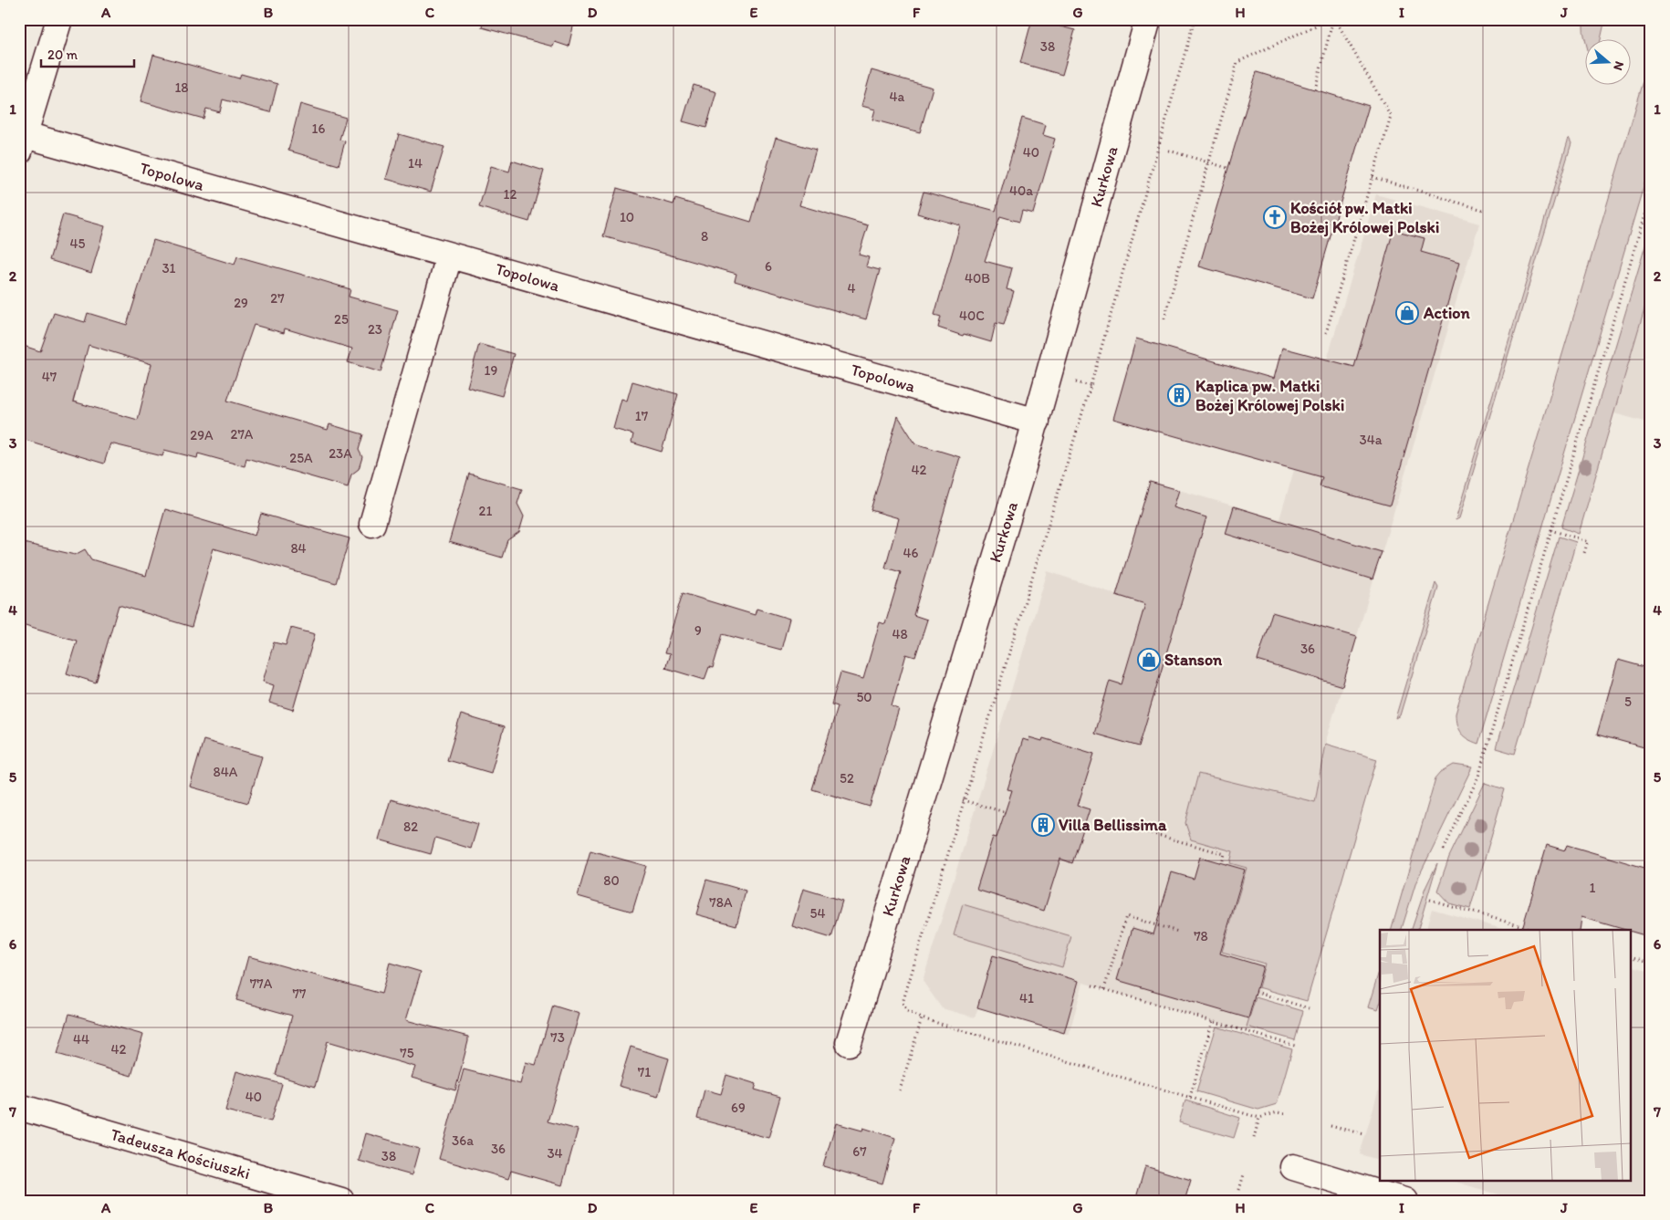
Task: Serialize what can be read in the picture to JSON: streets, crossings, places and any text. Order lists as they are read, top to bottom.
{
  "streets": {
    "street": ["Topolowa", "Kurkowa", "Tadeusza Kościuszki"]
  },
  "crossings": [
    ["Topolowa", "Kurkowa"]
  ],
  "places": {
    "church": ["Kościół pw. Matki Bożej Królowej Polski"],
    "shop": ["Action", "Stanson"],
    "building": ["Kaplica pw. Matki Bożej Królowej Polski", "Villa Bellissima"]
  },
  "house_numbers": [
    "38",
    "18",
    "4a",
    "16",
    "40",
    "14",
    "40a",
    "12",
    "10",
    "8",
    "45",
    "6",
    "31",
    "40B",
    "4",
    "27",
    "29",
    "40C",
    "25",
    "23",
    "19",
    "47",
    "17",
    "27A",
    "29A",
    "34a",
    "23A",
    "25A",
    "42",
    "21",
    "84",
    "46",
    "9",
    "48",
    "36",
    "50",
    "5",
    "84A",
    "52",
    "82",
    "80",
    "1",
    "78A",
    "54",
    "78",
    "77A",
    "77",
    "41",
    "73",
    "44",
    "42",
    "75",
    "71",
    "40",
    "69",
    "36a",
    "36",
    "67",
    "34",
    "38"
  ],
  "scale_bar": "20 m",
  "north": "right",
  "grid": {
    "columns": [
      "A",
      "B",
      "C",
      "D",
      "E",
      "F",
      "G",
      "H",
      "I",
      "J"
    ],
    "rows": [
      "1",
      "2",
      "3",
      "4",
      "5",
      "6",
      "7"
    ]
  }
}
